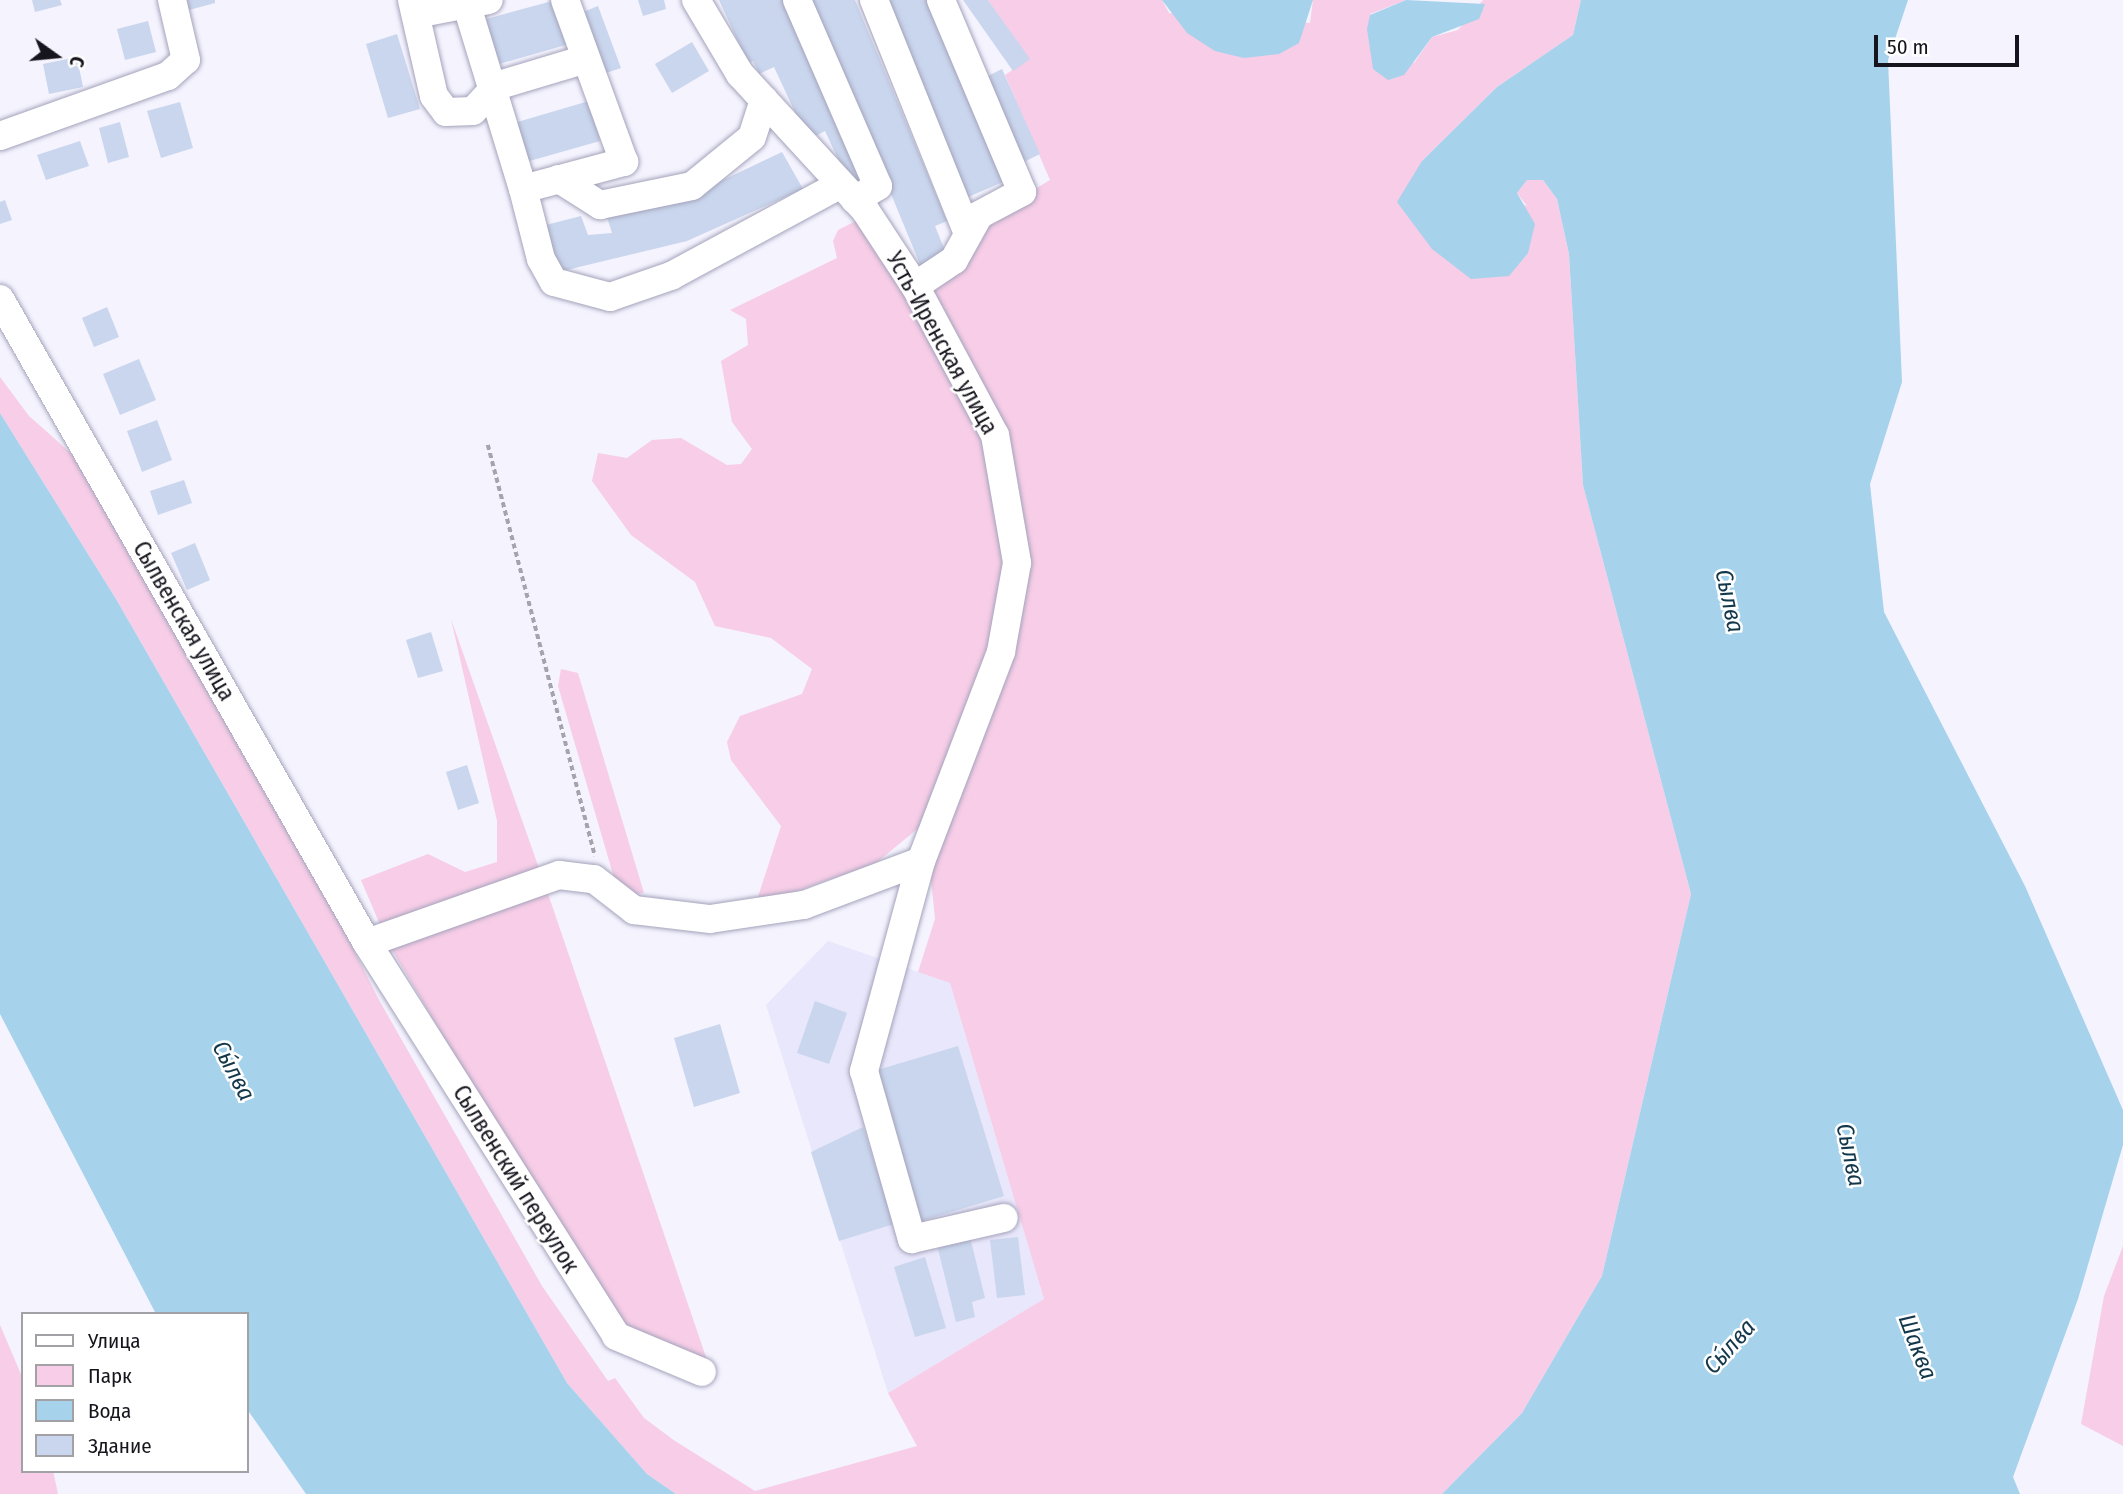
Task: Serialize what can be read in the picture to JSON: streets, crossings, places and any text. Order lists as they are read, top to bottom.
{
  "streets": {
    "street": ["Усть-Иренская улица", "Сылвенская улица", "Сылвенский переулок"]
  },
  "crossings": [
    ["Сылвенская улица", "Сылвенский переулок"]
  ],
  "water": ["Сылва", "Сы́лва", "Шаква"],
  "legend": [
    "Улица",
    "Парк",
    "Вода",
    "Здание"
  ],
  "scale_bar": "50 m",
  "north": "right"
}
